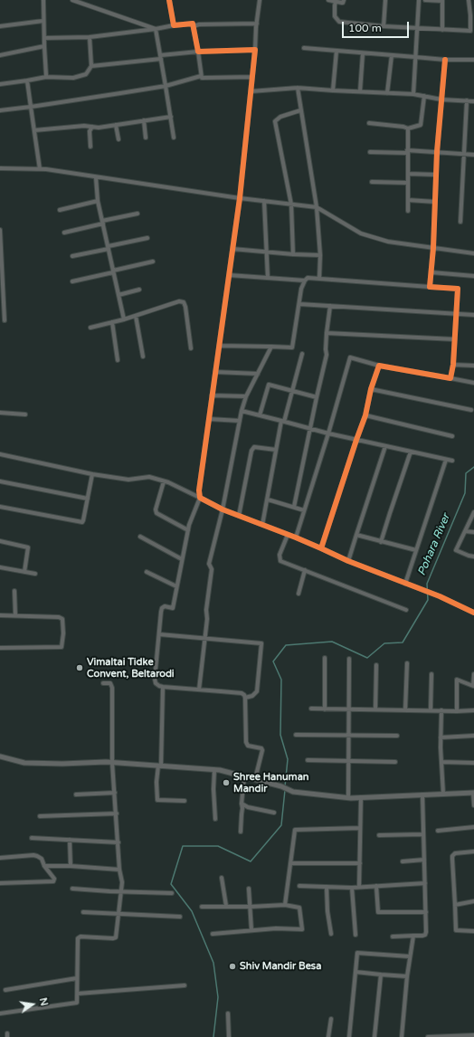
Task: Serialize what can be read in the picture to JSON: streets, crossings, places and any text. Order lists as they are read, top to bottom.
{
  "water": ["Pohara River"],
  "places": ["Vimaltai Tidke Convent, Beltarodi", "Shree Hanuman Mandir", "Shiv Mandir Besa"],
  "scale_bar": "100 m",
  "north": "right"
}
